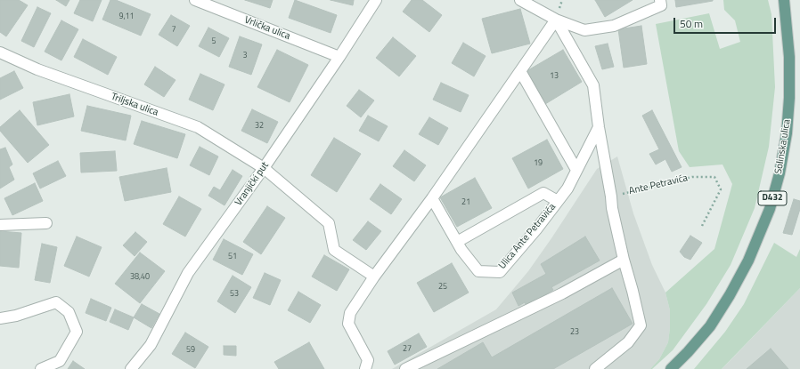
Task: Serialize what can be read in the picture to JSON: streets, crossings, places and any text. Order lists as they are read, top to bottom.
{
  "streets": {
    "main road": ["Solinska ulica", "D432"],
    "street": [
      "Vrlička ulica",
      "Triljska ulica",
      "Vranjički put",
      "Ulica Ante Petravića"
    ],
    "path": ["Ante Petravića"]
  },
  "crossings": [
    ["Vrlička ulica", "Vranjički put"],
    ["Triljska ulica", "Vranjički put"]
  ],
  "house_numbers": [
    "9,11",
    "7",
    "5",
    "3",
    "13",
    "32",
    "19",
    "21",
    "51",
    "38,40",
    "25",
    "53",
    "23",
    "27",
    "59"
  ],
  "scale_bar": "50 m"
}
